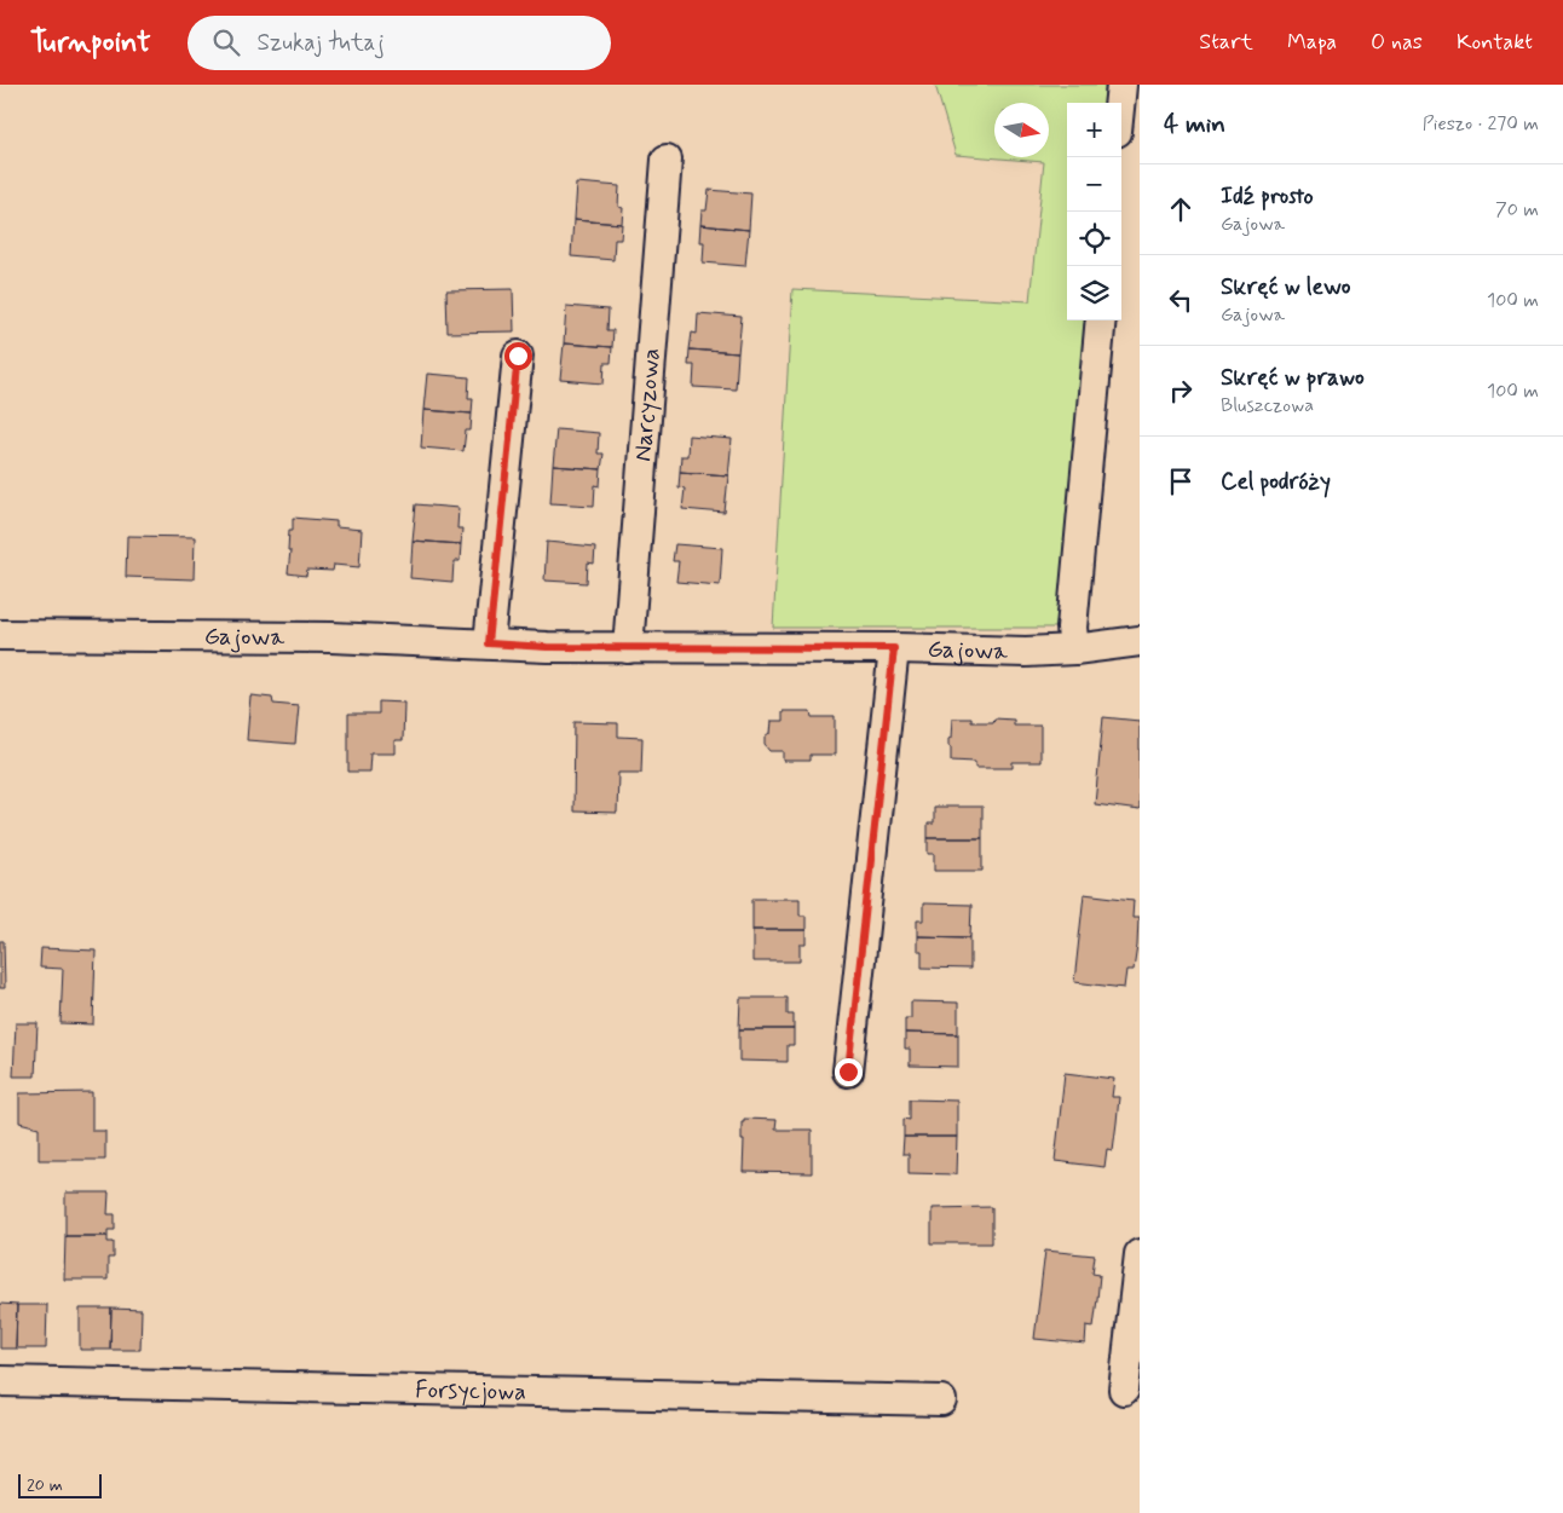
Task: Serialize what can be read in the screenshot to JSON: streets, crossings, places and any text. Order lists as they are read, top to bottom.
{
  "streets": {
    "street": ["Narcyzowa", "Gajowa", "Forsycjowa"]
  },
  "crossings": [
    ["Narcyzowa", "Gajowa"]
  ],
  "scale_bar": "20 m",
  "north": "right",
  "page": {
    "header": "Turnpoint",
    "search": "Szukaj tutaj",
    "nav": [
      "Start",
      "Mapa",
      "O nas",
      "Kontakt"
    ],
    "heading": ["4 min", "Pieszo · 270 m"],
    "map_buttons": ["+", "−"],
    "list": [
      ["Idź prosto", "Gajowa", "70 m"],
      ["Skręć w lewo", "Gajowa", "100 m"],
      ["Skręć w prawo", "Bluszczowa", "100 m"],
      "Cel podróży"
    ],
    "scale": "20 m"
  }
}
